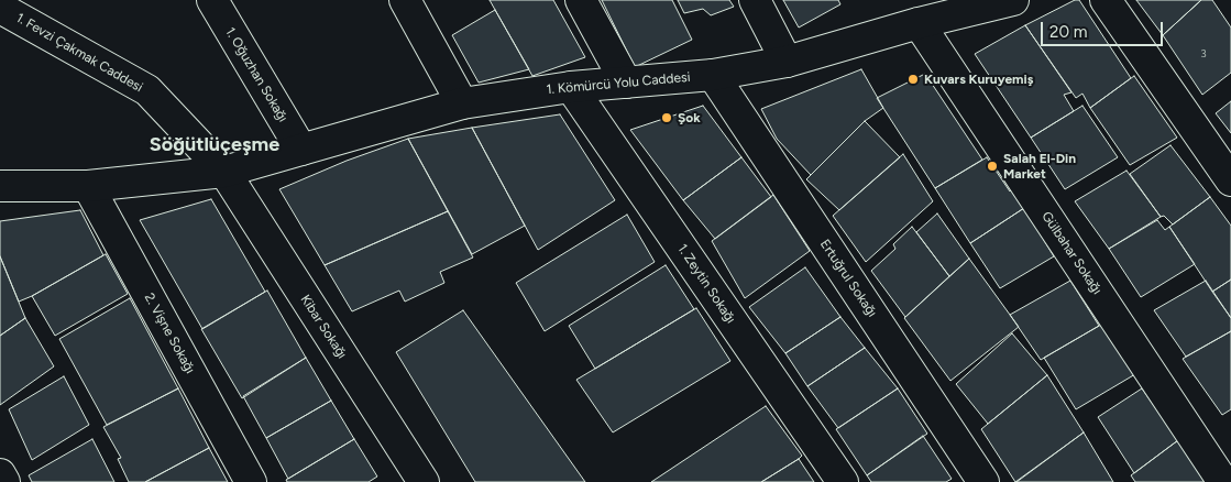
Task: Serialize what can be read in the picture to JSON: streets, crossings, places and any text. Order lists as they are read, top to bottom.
{
  "streets": {
    "street": [
      "1. Fevzi Çakmak Caddesi",
      "1. Oğuzhan Sokağı",
      "1. Kömürcü Yolu Caddesi",
      "Gülbahar Sokağı",
      "Ertuğrul Sokağı",
      "1. Zeytin Sokağı",
      "Kibar Sokağı",
      "2. Vişne Sokağı"
    ]
  },
  "crossings": [
    ["1. Fevzi Çakmak Caddesi", "1. Kömürcü Yolu Caddesi"],
    ["1. Fevzi Çakmak Caddesi", "Kibar Sokağı"],
    ["1. Oğuzhan Sokağı", "1. Kömürcü Yolu Caddesi"],
    ["1. Kömürcü Yolu Caddesi", "Gülbahar Sokağı"],
    ["1. Kömürcü Yolu Caddesi", "Ertuğrul Sokağı"],
    ["1. Kömürcü Yolu Caddesi", "1. Zeytin Sokağı"],
    ["1. Kömürcü Yolu Caddesi", "Kibar Sokağı"],
    ["1. Kömürcü Yolu Caddesi", "2. Vişne Sokağı"]
  ],
  "districts": ["Söğütlüçeşme"],
  "places": ["Kuvars Kuruyemiş", "Şok", "Salah El-Din Market"],
  "house_numbers": ["3"],
  "scale_bar": "20 m"
}
